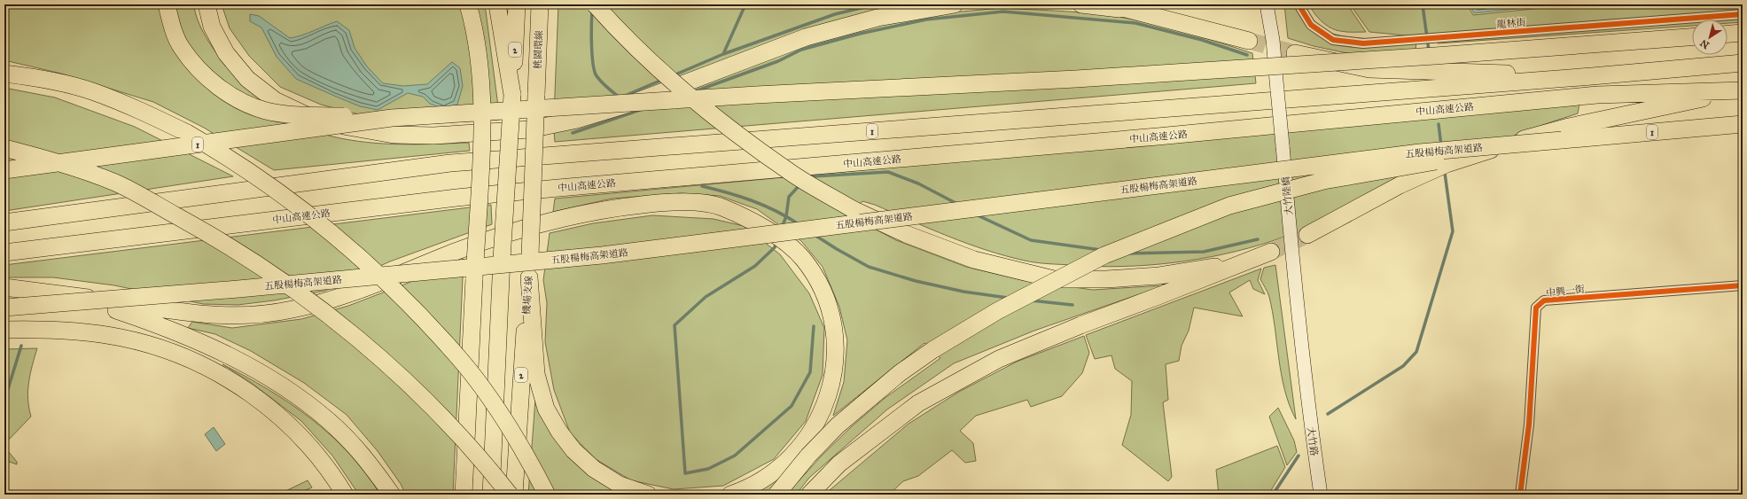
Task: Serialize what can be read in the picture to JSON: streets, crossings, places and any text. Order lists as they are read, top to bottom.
{
  "streets": {
    "highway": [
      "2",
      "桃園環線",
      "中山高速公路",
      "1",
      "五股楊梅高架道路",
      "機場支線"
    ],
    "main road": ["大竹陸橋", "大竹路"],
    "street": ["龍林街", "中興一街"]
  },
  "crossings": [
    ["桃園環線", "機場支線"],
    ["大竹陸橋", "大竹路"]
  ],
  "north": "bottom left"
}
